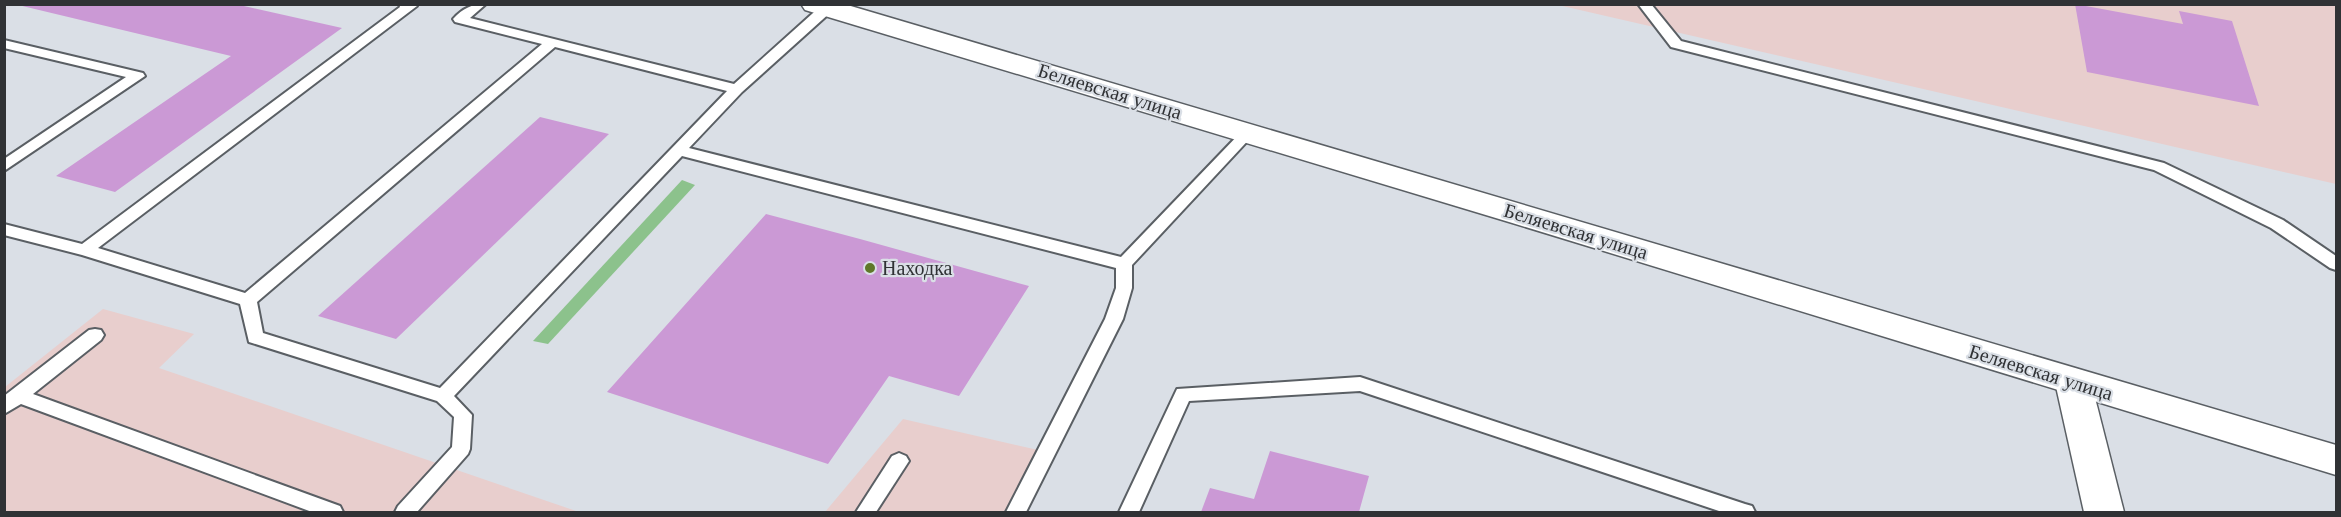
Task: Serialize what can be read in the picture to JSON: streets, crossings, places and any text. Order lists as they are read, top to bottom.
{
  "streets": {
    "main road": ["Беляевская улица"]
  },
  "places": ["Находка"]
}
